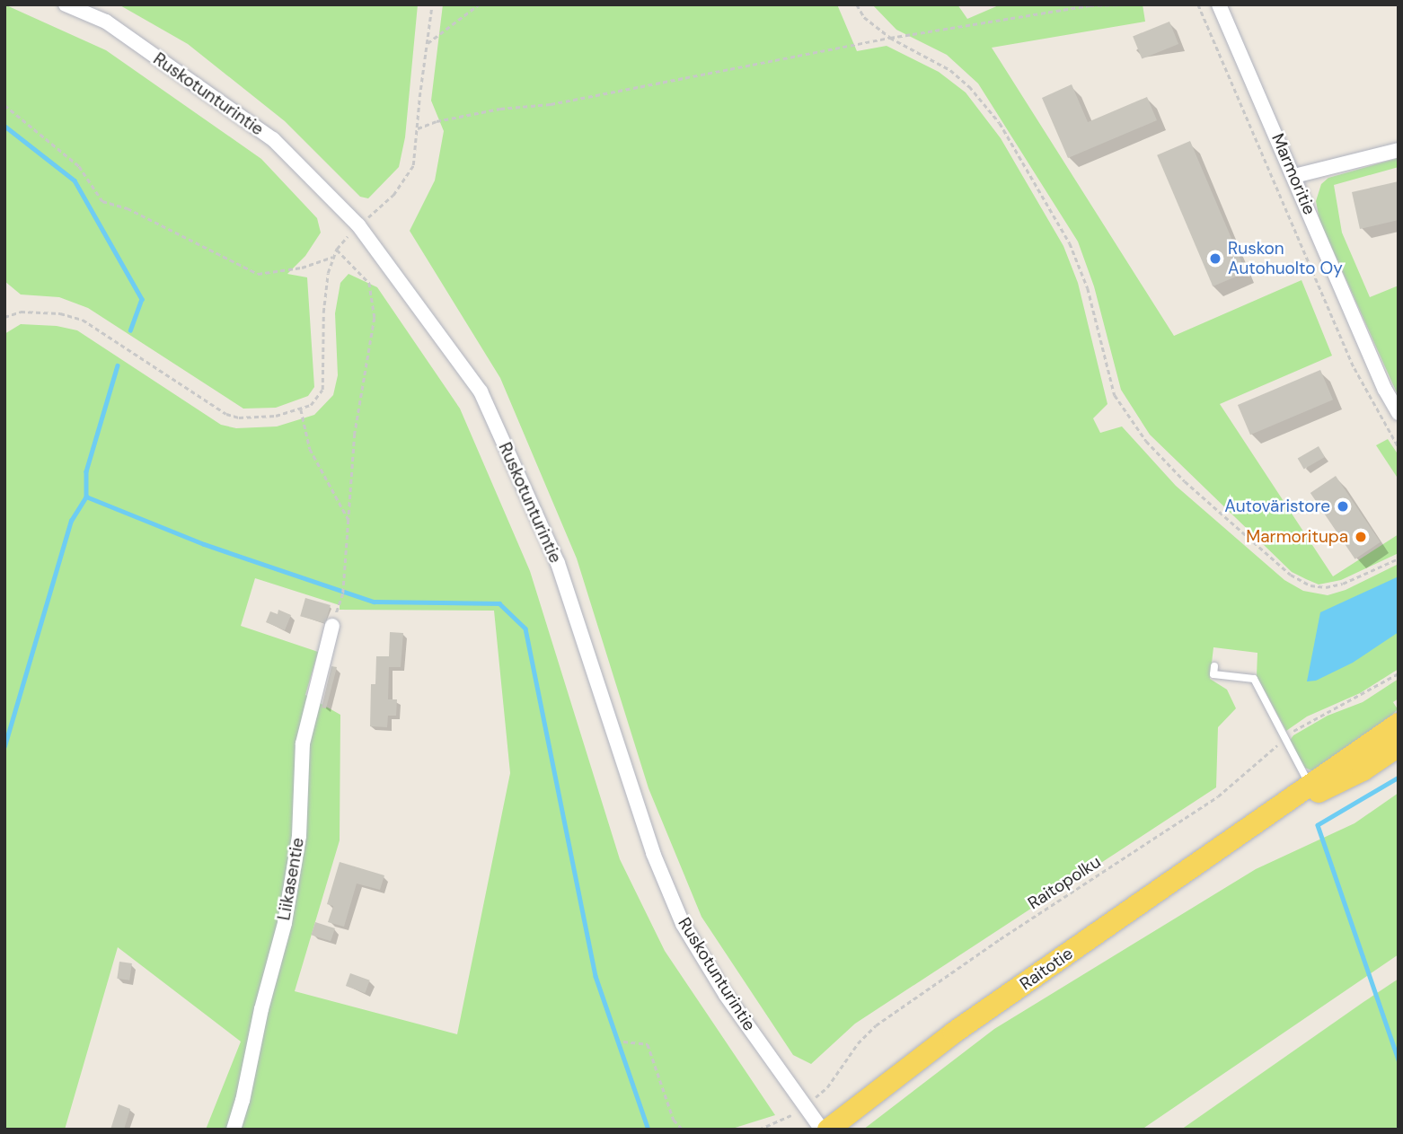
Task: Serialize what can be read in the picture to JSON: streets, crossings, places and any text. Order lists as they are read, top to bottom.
{
  "streets": {
    "main road": ["Raitotie"],
    "street": ["Ruskotunturintie", "Marmoritie", "Liikasentie"],
    "path": ["Raitopolku"]
  },
  "crossings": [
    ["Ruskotunturintie", "Raitopolku"]
  ],
  "places": ["Ruskon Autohuolto Oy", "Autoväristore", "Marmoritupa"]
}
